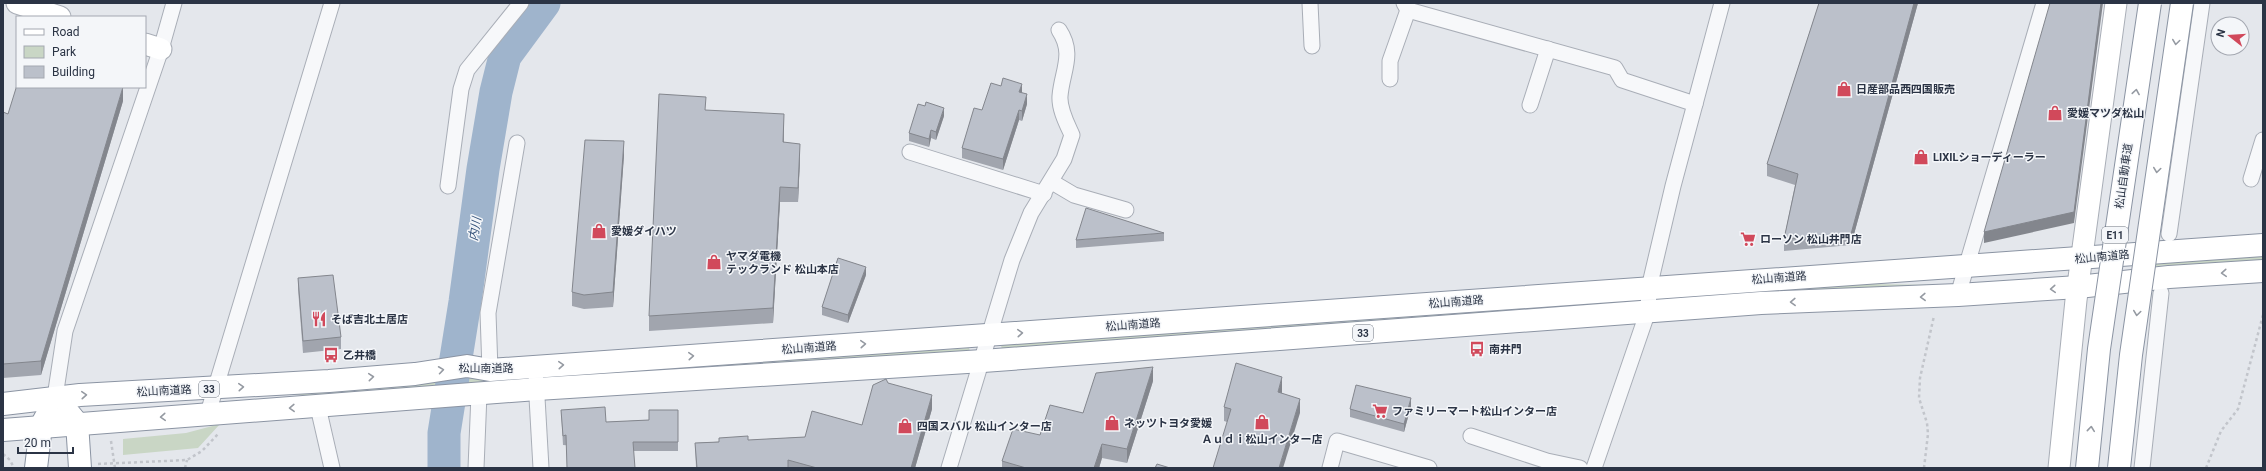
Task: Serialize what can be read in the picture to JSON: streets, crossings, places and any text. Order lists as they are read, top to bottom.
{
  "streets": {
    "highway": [
      "松山自動車道",
      "E11",
      "松山南道路",
      "33"
    ]
  },
  "water": ["内川"],
  "places": {
    "shop": [
      "日産部品西四国販売",
      "愛媛マツダ松山",
      "LIXILショーディーラー",
      "愛媛ダイハツ",
      "ヤマダ電機 テックランド 松山本店",
      "Ａｕｄｉ松山インター店",
      "ネッツトヨタ愛媛",
      "四国スバル 松山インター店"
    ],
    "supermarket": ["ローソン 松山井門店", "ファミリーマート松山インター店"],
    "restaurant": ["そば吉北土居店"],
    "bus stop": ["南井門", "乙井橋"]
  },
  "legend": ["Road", "Park", "Building"],
  "scale_bar": "20 m",
  "north": "left"
}
